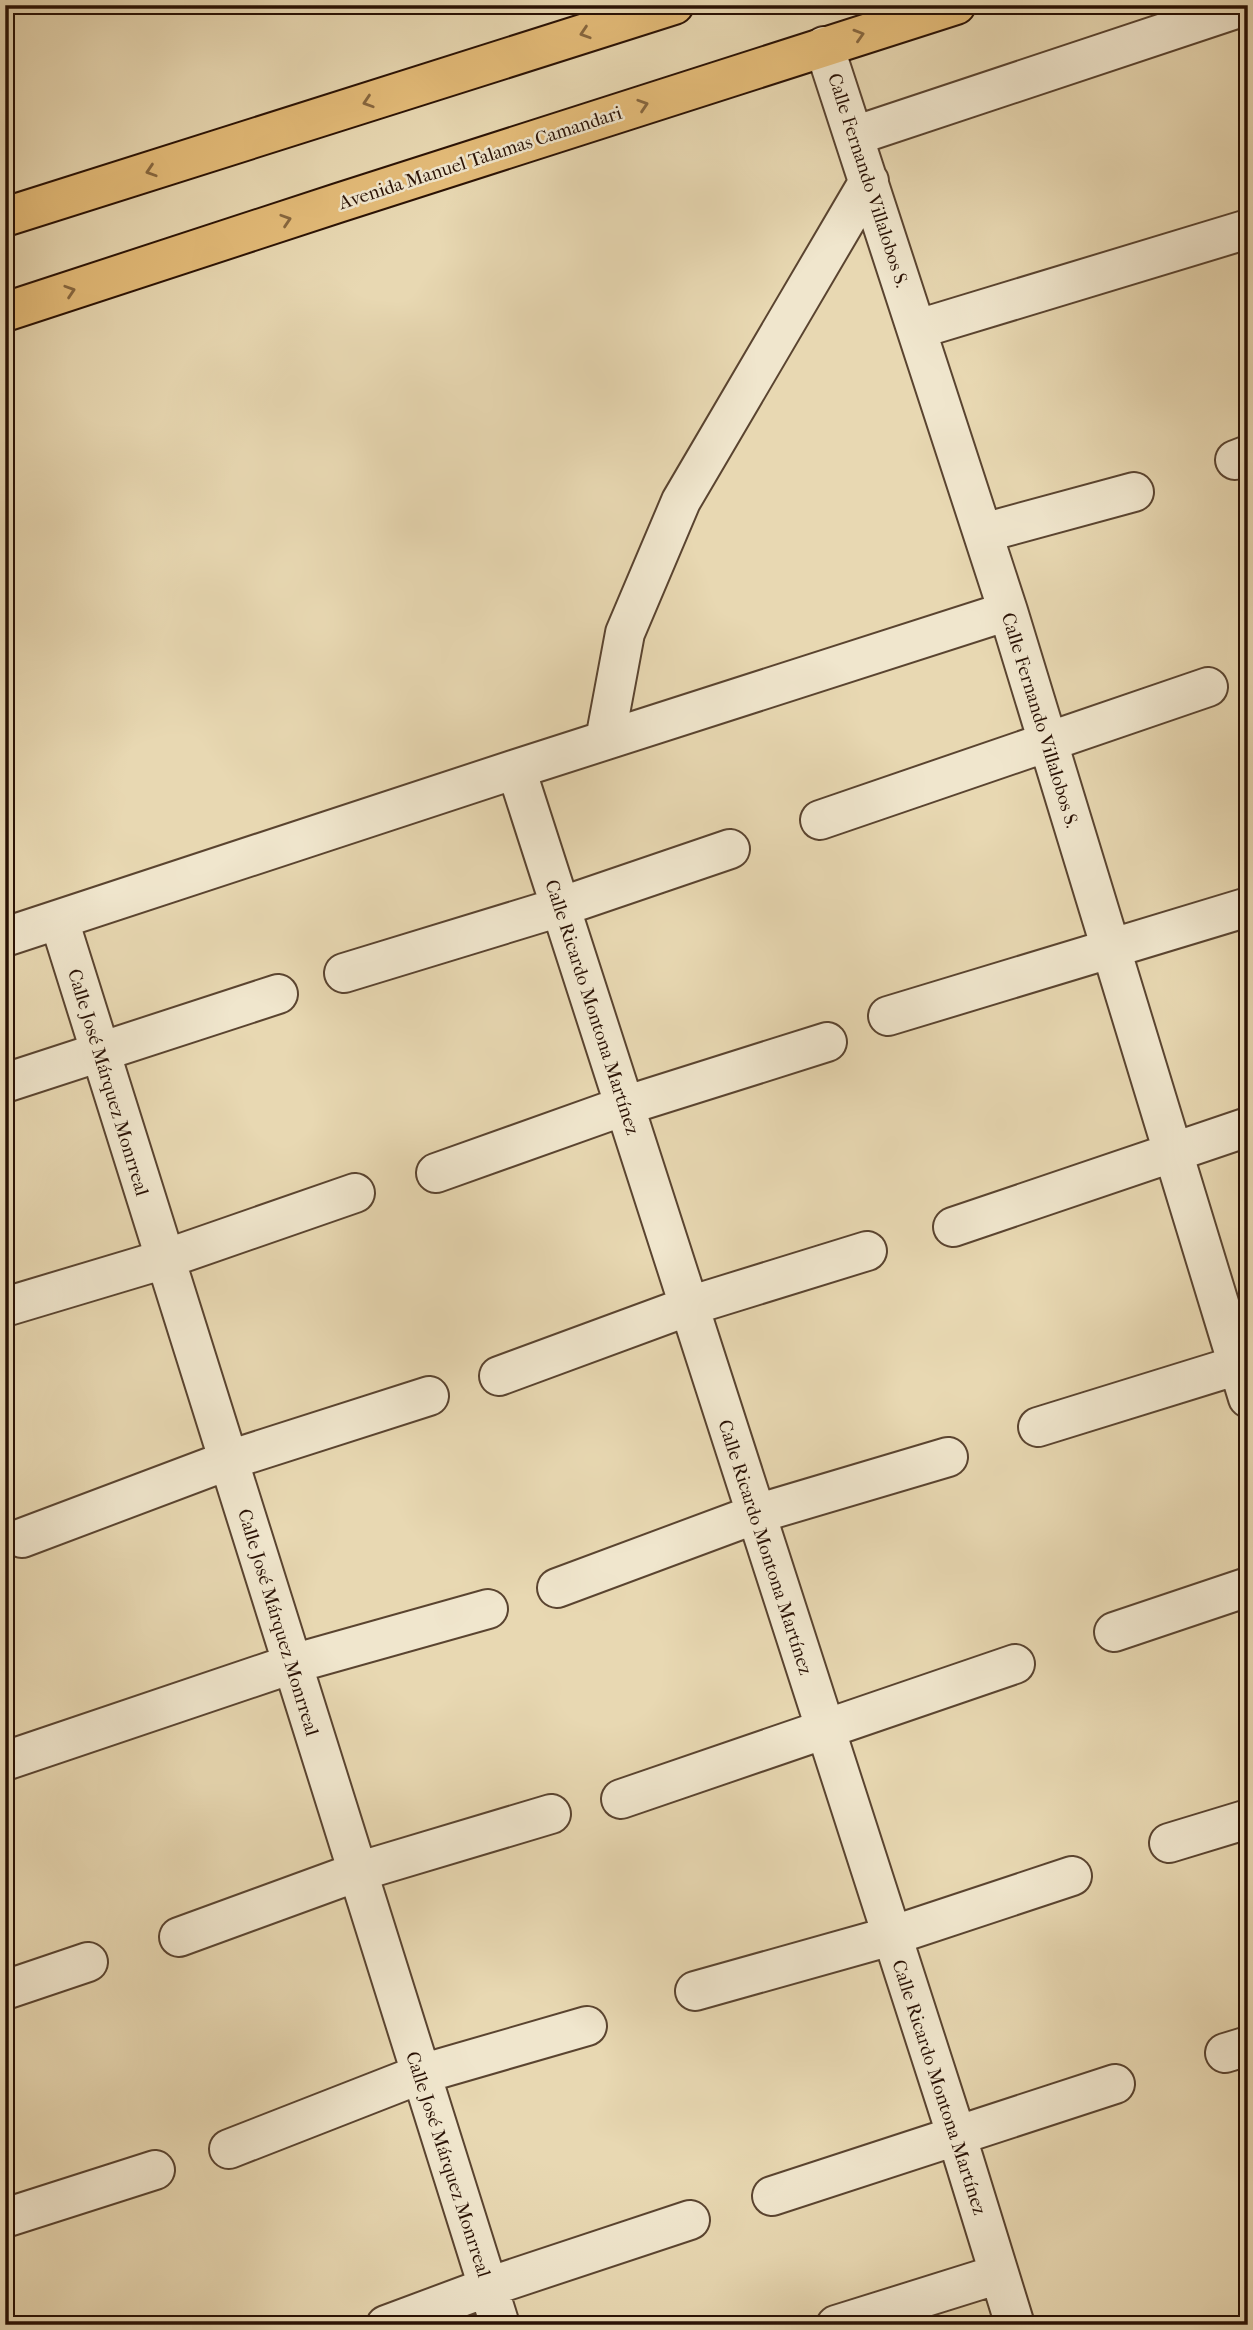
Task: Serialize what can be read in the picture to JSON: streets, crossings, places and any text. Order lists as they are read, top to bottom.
{
  "streets": {
    "main road": ["Avenida Manuel Talamas Camandari"],
    "street": ["Calle Fernando Villalobos S.", "Calle Ricardo Montona Martínez", "Calle José Márquez Monrreal"]
  },
  "crossings": [
    ["Avenida Manuel Talamas Camandari", "Calle Fernando Villalobos S."]
  ]
}
